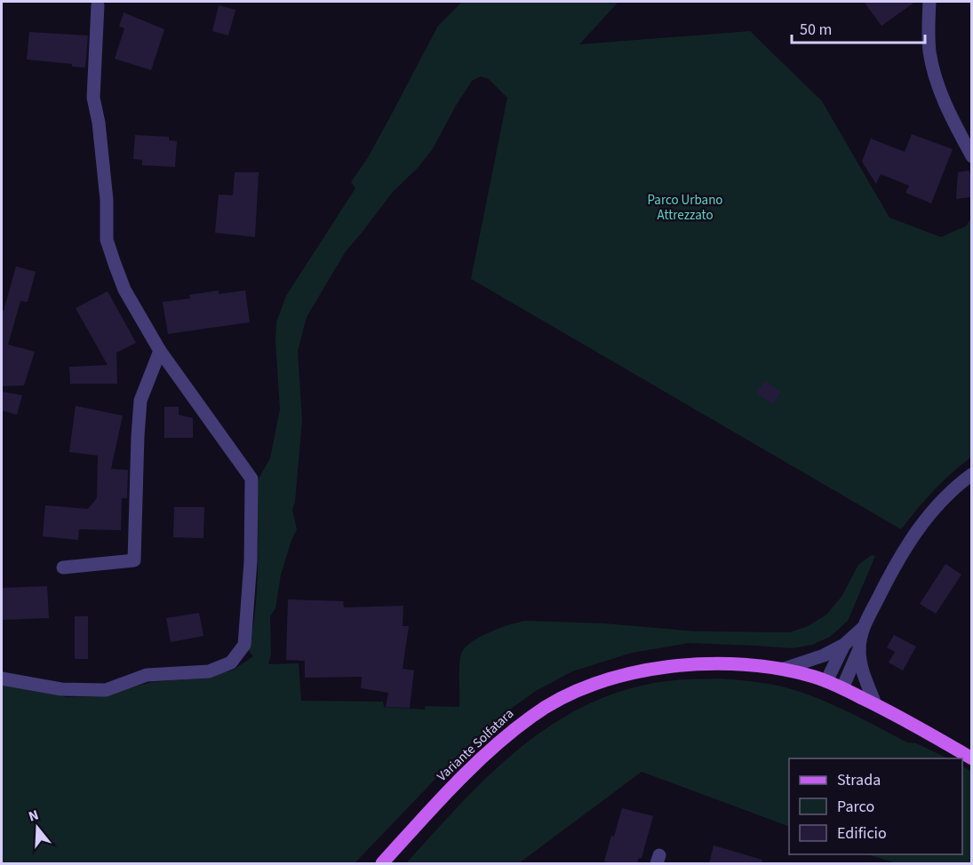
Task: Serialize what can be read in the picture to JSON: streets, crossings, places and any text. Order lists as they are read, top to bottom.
{
  "streets": {
    "main road": ["Variante Solfatara"]
  },
  "parks": ["Parco Urbano Attrezzato"],
  "legend": ["Strada", "Parco", "Edificio"],
  "scale_bar": "50 m",
  "north": "top"
}
